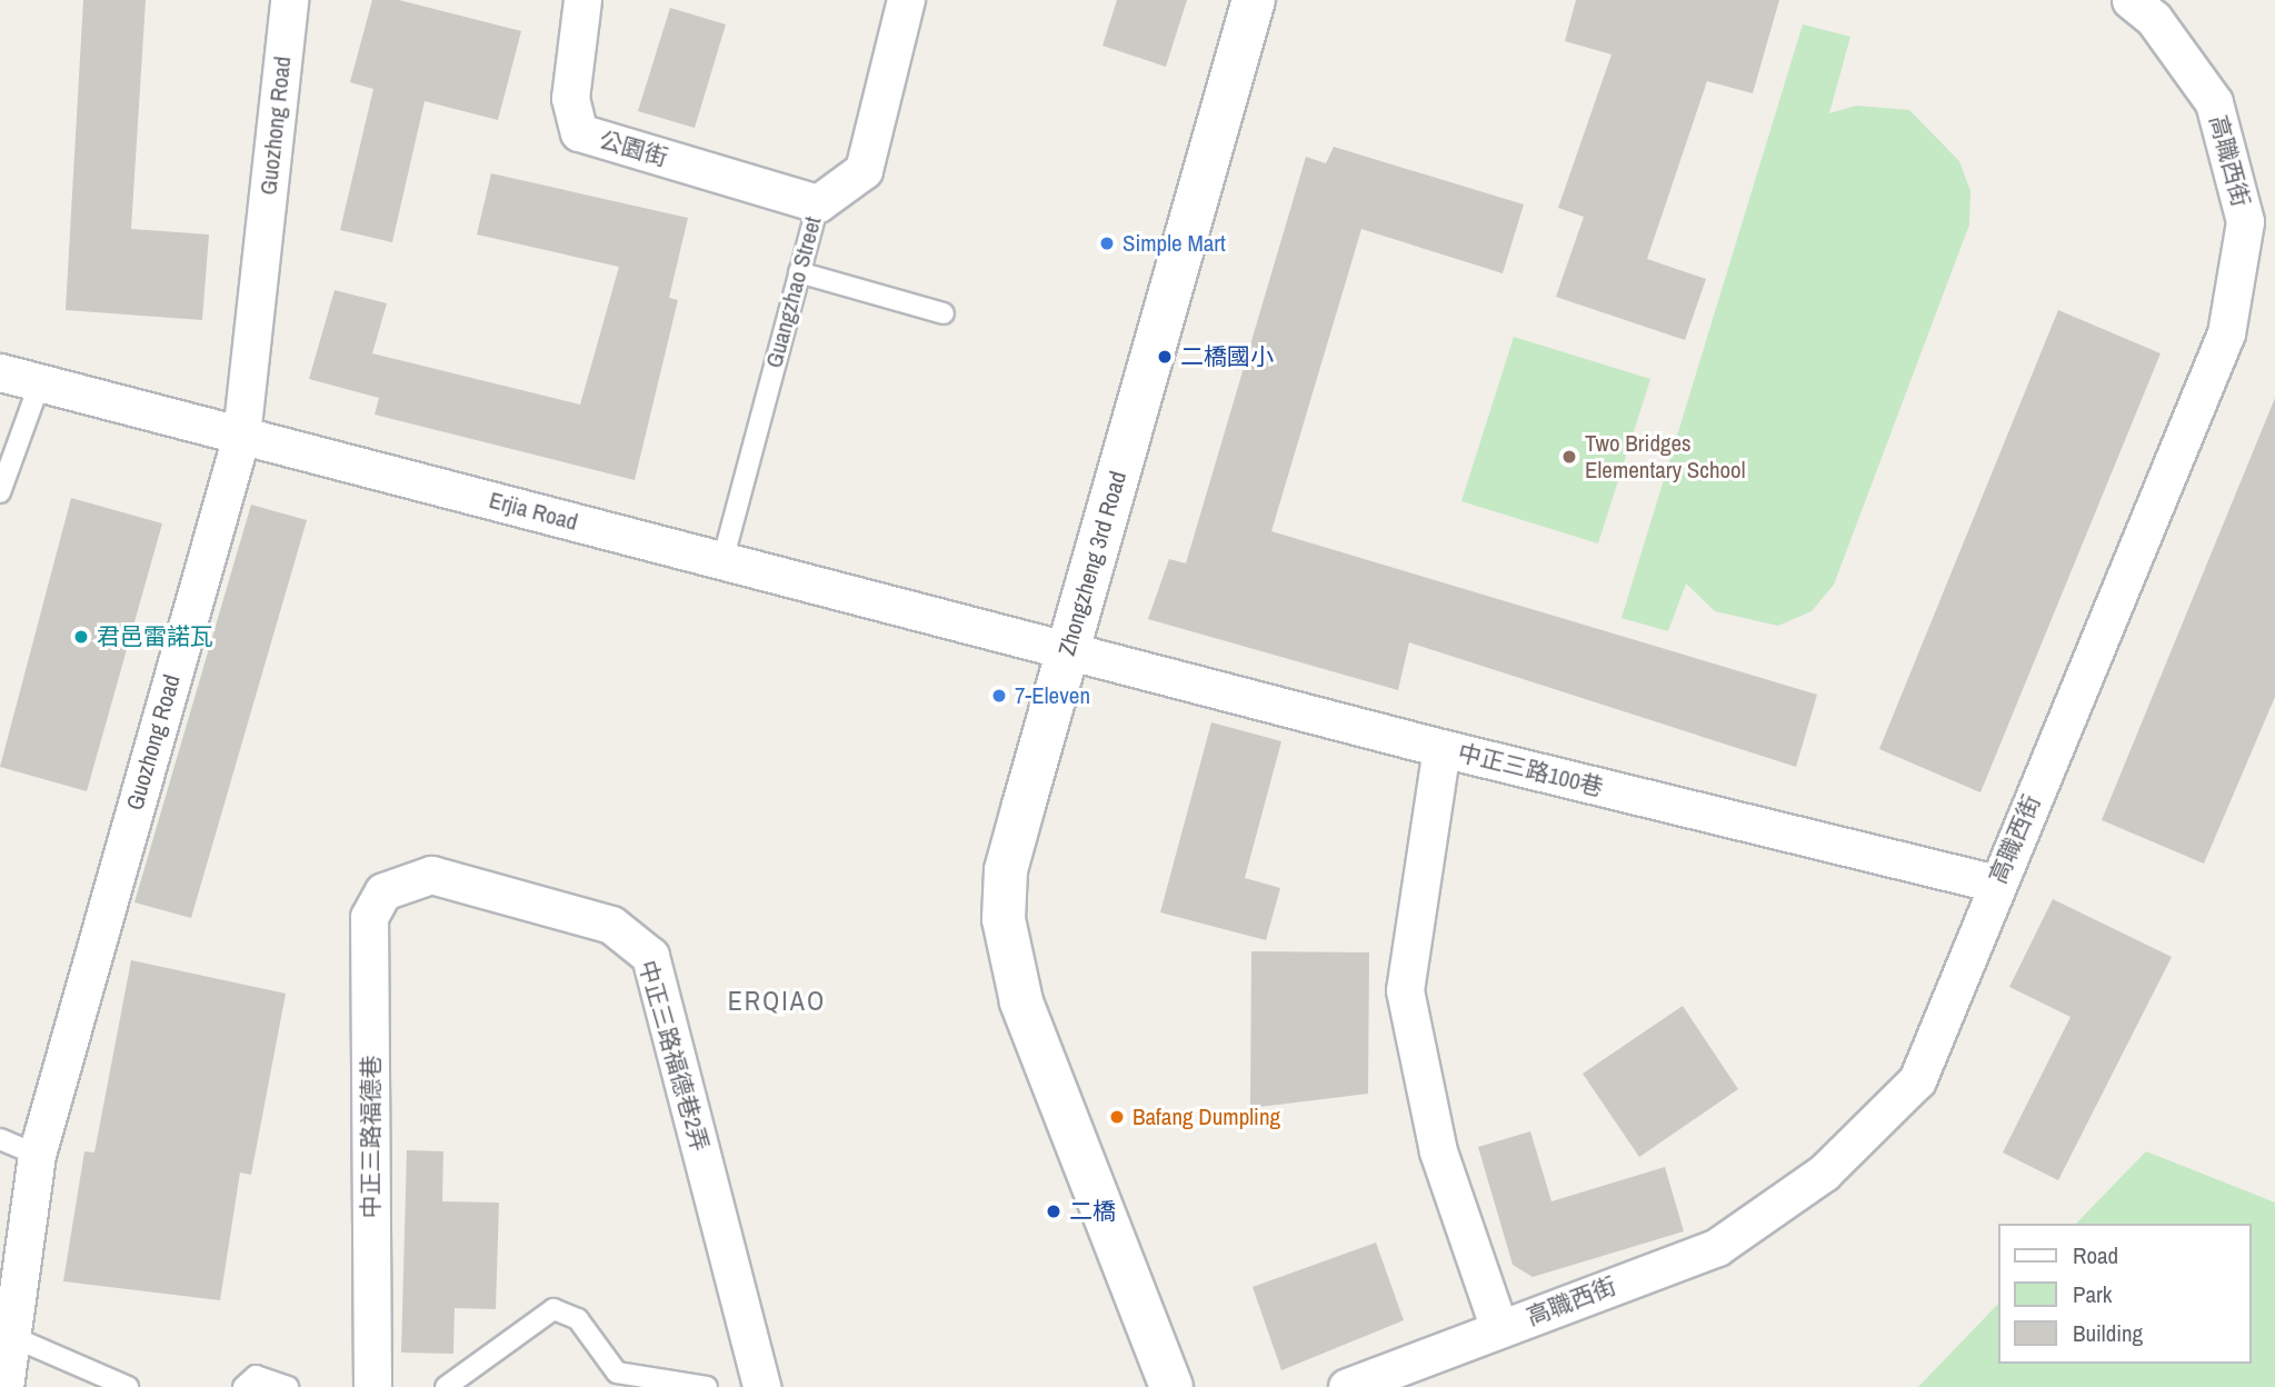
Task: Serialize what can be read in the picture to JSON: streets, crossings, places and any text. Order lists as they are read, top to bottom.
{
  "streets": {
    "street": [
      "Guozhong Road",
      "公園街",
      "高職西街",
      "Guangzhao Street",
      "Erjia Road",
      "Zhongzheng 3rd Road",
      "中正三路100巷",
      "中正三路福德巷2弄",
      "中正三路福德巷"
    ]
  },
  "crossings": [
    ["Guozhong Road", "Erjia Road"],
    ["公園街", "Guangzhao Street"],
    ["高職西街", "中正三路100巷"],
    ["Guangzhao Street", "Erjia Road"],
    ["Erjia Road", "Zhongzheng 3rd Road"],
    ["Erjia Road", "中正三路100巷"],
    ["Zhongzheng 3rd Road", "中正三路100巷"],
    ["中正三路福德巷2弄", "中正三路福德巷"]
  ],
  "districts": ["ERQIAO"],
  "places": [
    "Simple Mart",
    "二橋國小",
    "Two Bridges Elementary School",
    "君邑雷諾瓦",
    "7-Eleven",
    "Bafang Dumpling",
    "二橋"
  ],
  "legend": ["Road", "Park", "Building"]
}
